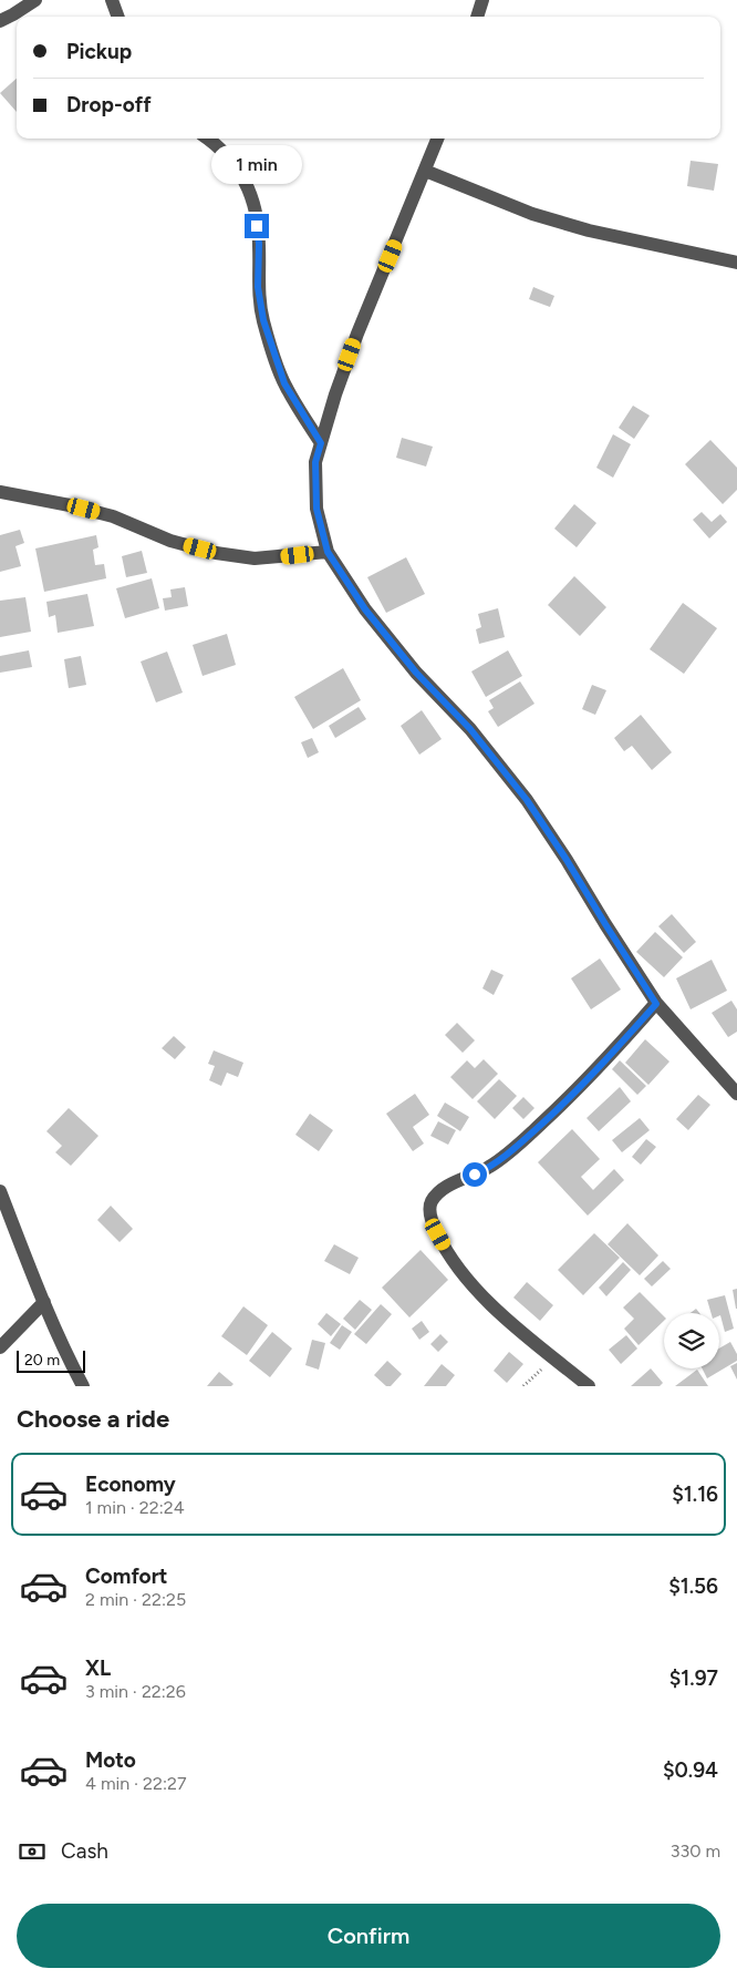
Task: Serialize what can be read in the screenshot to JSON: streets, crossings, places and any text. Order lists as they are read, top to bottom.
{
  "scale_bar": "20 m",
  "page": {
    "banner": ["Pickup", "Drop-off"],
    "bubble": "1 min",
    "scale": "20 m",
    "heading": "Choose a ride",
    "list": [
      {
        "name": "Economy",
        "note": "1 min · 22:24",
        "value": "$1.16"
      },
      {
        "name": "Comfort",
        "note": "2 min · 22:25",
        "value": "$1.56"
      },
      {
        "name": "XL",
        "note": "3 min · 22:26",
        "value": "$1.97"
      },
      {
        "name": "Moto",
        "note": "4 min · 22:27",
        "value": "$0.94"
      }
    ],
    "pay": ["Cash", "330 m"],
    "buttons": "Confirm"
  }
}
